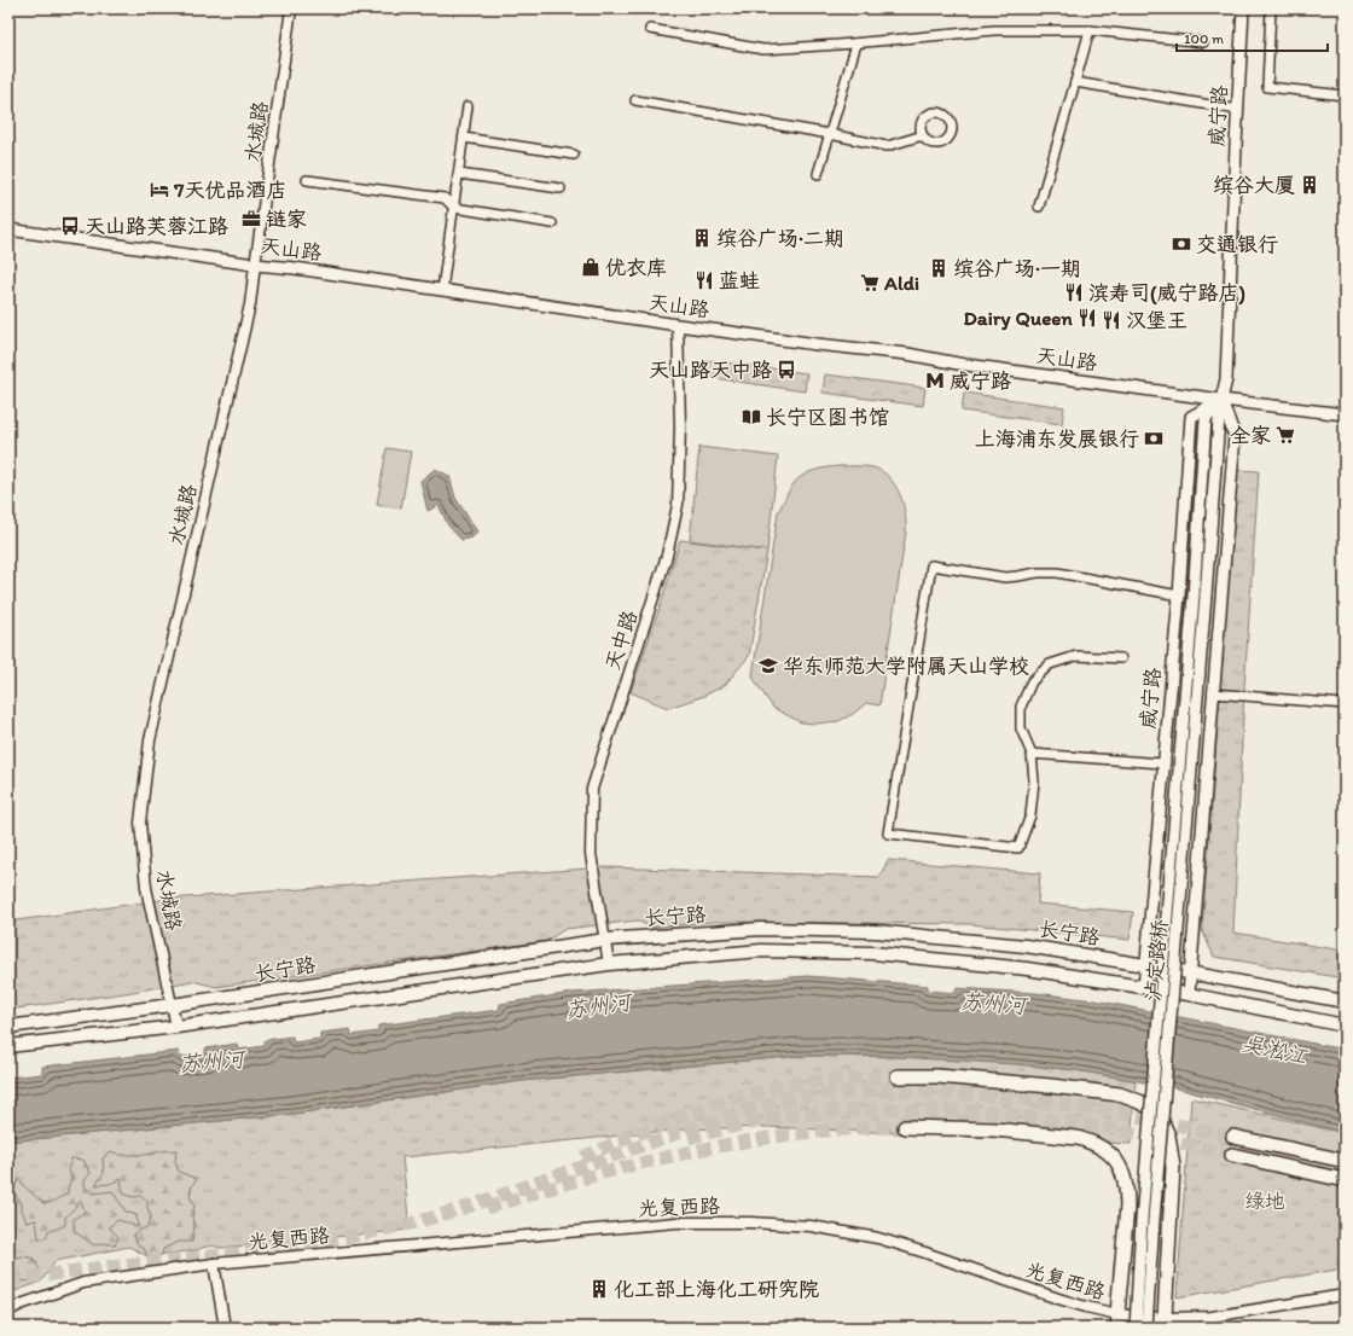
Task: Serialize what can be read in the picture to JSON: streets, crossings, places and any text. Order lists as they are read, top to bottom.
{
  "streets": {
    "main road": [
      "威宁路",
      "天山路",
      "长宁路",
      "泸定路桥"
    ],
    "street": ["水城路", "天中路", "光复西路"]
  },
  "crossings": [
    ["威宁路", "天山路"],
    ["威宁路", "长宁路"],
    ["威宁路", "泸定路桥"],
    ["水城路", "天山路"],
    ["水城路", "长宁路"],
    ["天山路", "天中路"],
    ["天中路", "长宁路"]
  ],
  "water": ["苏州河", "吴淞江"],
  "parks": ["绿地"],
  "places": {
    "building": [
      "缤谷大厦",
      "缤谷广场·二期",
      "缤谷广场·一期",
      "化工部上海化工研究院"
    ],
    "hotel": ["7天优品酒店"],
    "office": ["链家"],
    "bus stop": ["天山路芙蓉江路", "天山路天中路"],
    "bank": ["交通银行", "上海浦东发展银行"],
    "shop": ["优衣库"],
    "restaurant": [
      "蓝蛙",
      "滨寿司(威宁路店)",
      "Dairy Queen",
      "汉堡王"
    ],
    "supermarket": ["Aldi", "全家"],
    "metro station": ["威宁路"],
    "library": ["长宁区图书馆"],
    "school or university": ["华东师范大学附属天山学校"]
  },
  "scale_bar": "100 m"
}
